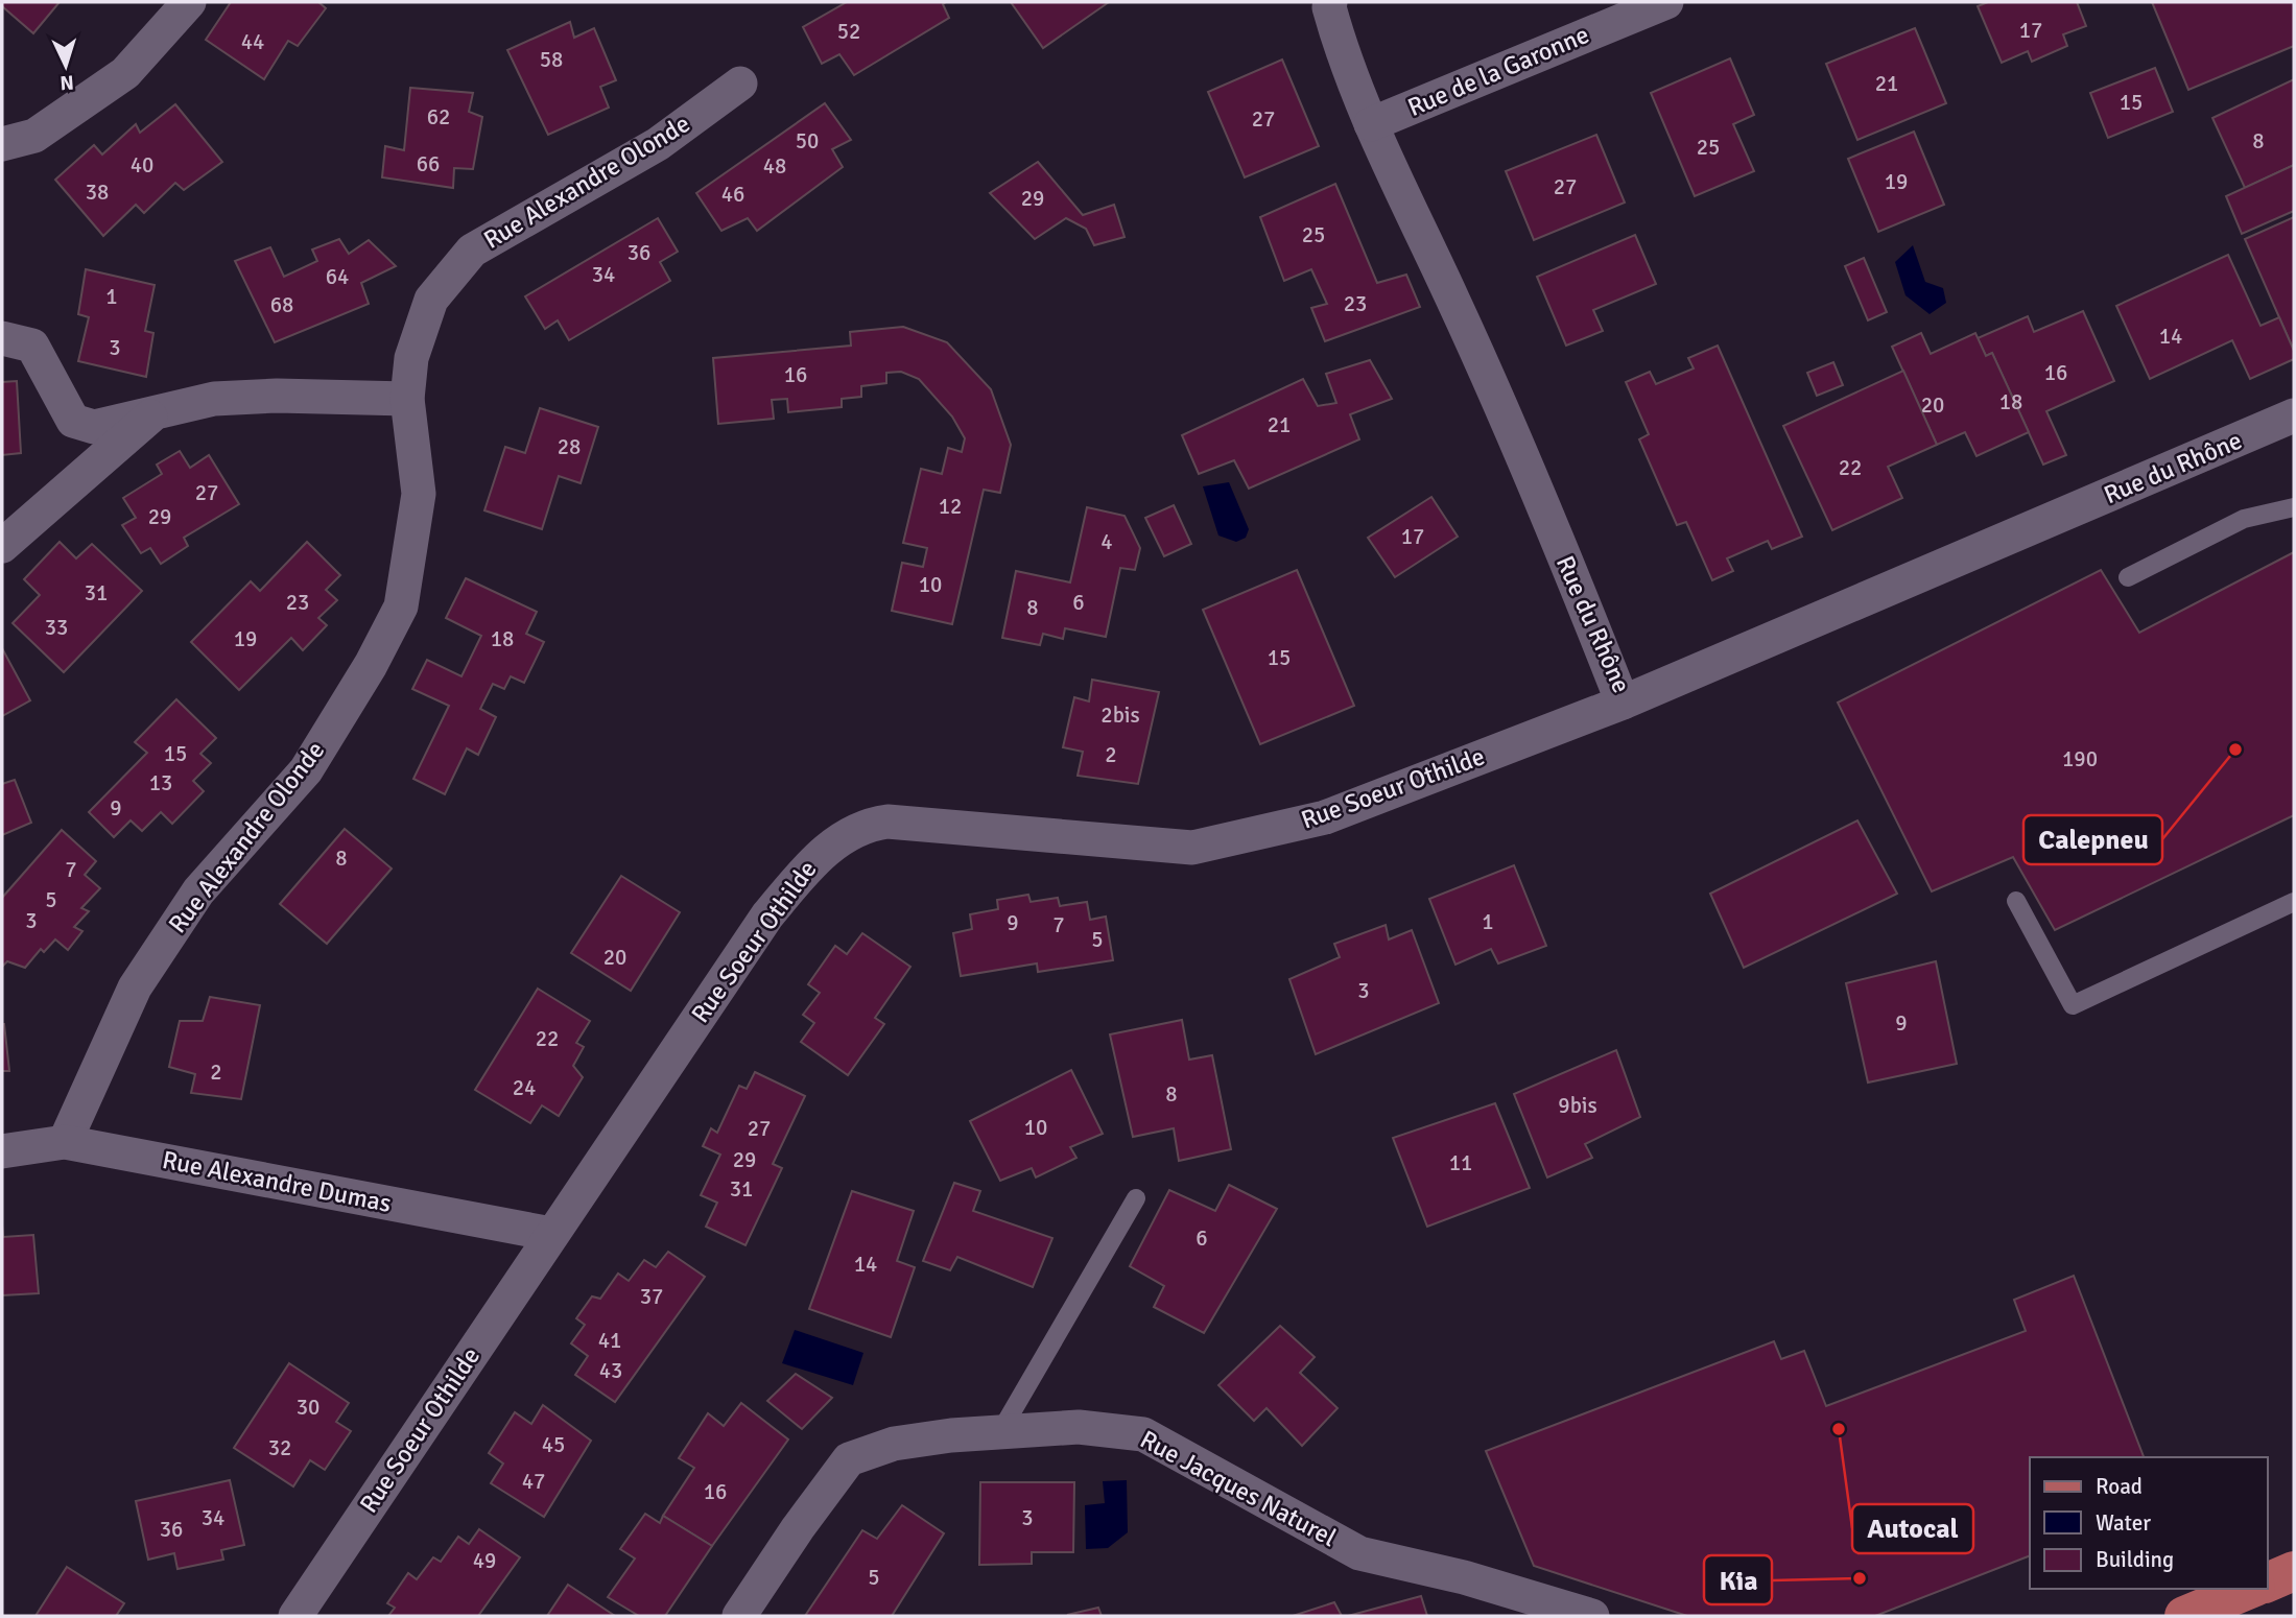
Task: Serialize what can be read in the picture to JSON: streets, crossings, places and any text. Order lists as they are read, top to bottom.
{
  "streets": {
    "street": [
      "Rue de la Garonne",
      "Rue Alexandre Olonde",
      "Rue du Rhône",
      "Rue Soeur Othilde",
      "Rue Alexandre Dumas",
      "Rue Jacques Naturel"
    ]
  },
  "crossings": [
    ["Rue de la Garonne", "Rue du Rhône"],
    ["Rue Alexandre Olonde", "Rue Alexandre Dumas"],
    ["Rue du Rhône", "Rue Soeur Othilde"],
    ["Rue Soeur Othilde", "Rue Alexandre Dumas"]
  ],
  "places": ["Calepneu", "Autocal", "Kia"],
  "house_numbers": [
    "17",
    "52",
    "44",
    "58",
    "21",
    "15",
    "62",
    "27",
    "50",
    "8",
    "25",
    "66",
    "40",
    "48",
    "19",
    "27",
    "38",
    "46",
    "29",
    "25",
    "36",
    "34",
    "64",
    "1",
    "23",
    "68",
    "14",
    "3",
    "16",
    "16",
    "18",
    "20",
    "21",
    "28",
    "22",
    "27",
    "12",
    "29",
    "17",
    "4",
    "10",
    "31",
    "23",
    "6",
    "8",
    "33",
    "19",
    "18",
    "15",
    "2bis",
    "15",
    "2",
    "190",
    "13",
    "9",
    "8",
    "7",
    "5",
    "3",
    "1",
    "9",
    "7",
    "5",
    "20",
    "3",
    "9",
    "22",
    "2",
    "24",
    "8",
    "9bis",
    "10",
    "27",
    "29",
    "11",
    "31",
    "6",
    "14",
    "37",
    "41",
    "43",
    "30",
    "45",
    "32",
    "47",
    "16",
    "34",
    "3",
    "36",
    "49",
    "5"
  ],
  "legend": ["Road", "Water", "Building"],
  "north": "bottom"
}
